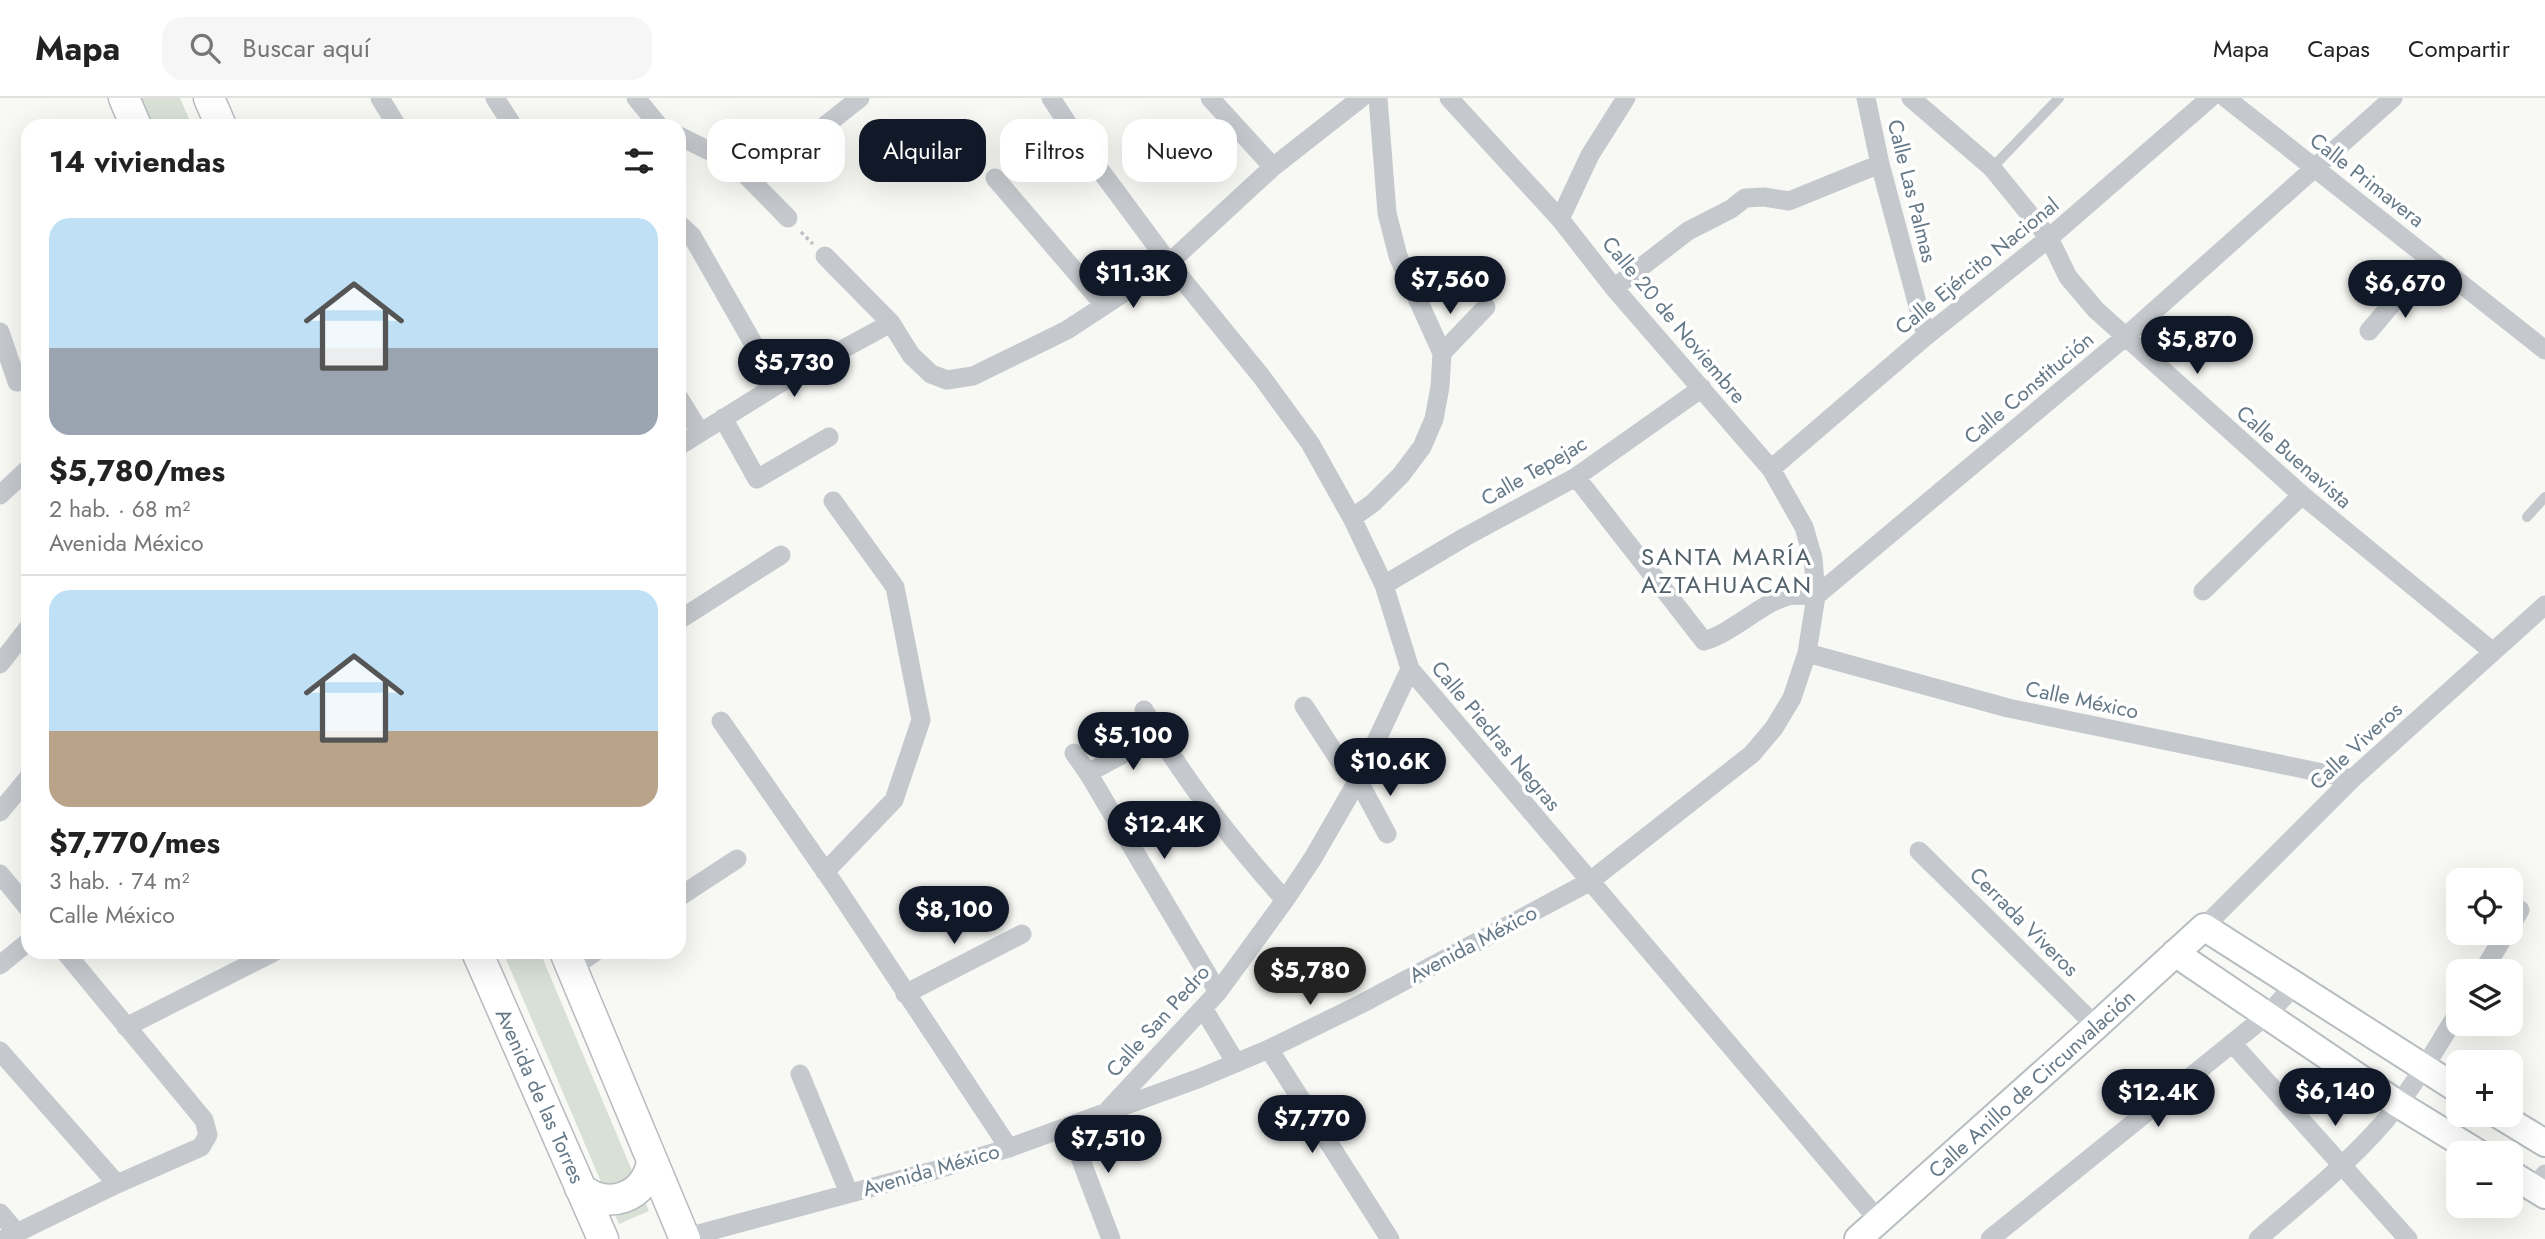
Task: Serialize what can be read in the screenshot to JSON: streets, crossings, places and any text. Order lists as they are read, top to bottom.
{
  "streets": {
    "main road": ["Avenida de las Torres"],
    "street": [
      "Calle Primavera",
      "Calle Las Palmas",
      "Calle Ejército Nacional",
      "Calle 20 de Noviembre",
      "Calle Constitución",
      "Calle Buenavista",
      "Calle Tepejac",
      "Calle México",
      "Calle Piedras Negras",
      "Calle Viveros",
      "Cerrada Viveros",
      "Avenida México",
      "Calle San Pedro",
      "Calle Anillo de Circunvalación"
    ]
  },
  "crossings": [
    ["Calle Primavera", "Calle Constitución"],
    ["Calle Las Palmas", "Calle Ejército Nacional"],
    ["Calle Ejército Nacional", "Calle 20 de Noviembre"],
    ["Calle Ejército Nacional", "Calle Buenavista"],
    ["Calle 20 de Noviembre", "Calle Constitución"],
    ["Calle 20 de Noviembre", "Calle Tepejac"],
    ["Calle 20 de Noviembre", "Avenida México"],
    ["Calle Constitución", "Calle Buenavista"],
    ["Calle Constitución", "Avenida México"],
    ["Calle Buenavista", "Calle Viveros"],
    ["Calle Tepejac", "Calle Piedras Negras"],
    ["Calle México", "Calle Viveros"],
    ["Calle México", "Avenida México"],
    ["Calle Piedras Negras", "Avenida México"],
    ["Calle Piedras Negras", "Calle San Pedro"],
    ["Calle Piedras Negras", "Calle Anillo de Circunvalación"],
    ["Calle Viveros", "Calle Anillo de Circunvalación"],
    ["Cerrada Viveros", "Calle Anillo de Circunvalación"],
    ["Avenida México", "Calle San Pedro"]
  ],
  "districts": ["SANTA MARÍA AZTAHUACAN"],
  "page": {
    "header": "Mapa",
    "search": "Buscar aquí",
    "nav": ["Mapa", "Capas", "Compartir"],
    "chip": [
      "Comprar",
      "Alquilar",
      "Filtros",
      "Nuevo"
    ],
    "heading": "14 viviendas",
    "list": [
      {
        "name": "$5,780/mes",
        "note": "2 hab. · 68 m² · Avenida México"
      },
      {
        "name": "$7,770/mes",
        "note": "3 hab. · 74 m² · Calle México"
      }
    ],
    "price": [
      "$11.3K",
      "$7,560",
      "$6,670",
      "$5,870",
      "$5,730",
      "$5,100",
      "$10.6K",
      "$12.4K",
      "$8,100",
      "$5,780",
      "$6,140",
      "$12.4K",
      "$7,770",
      "$7,510"
    ],
    "map_buttons": ["+", "−"]
  }
}
